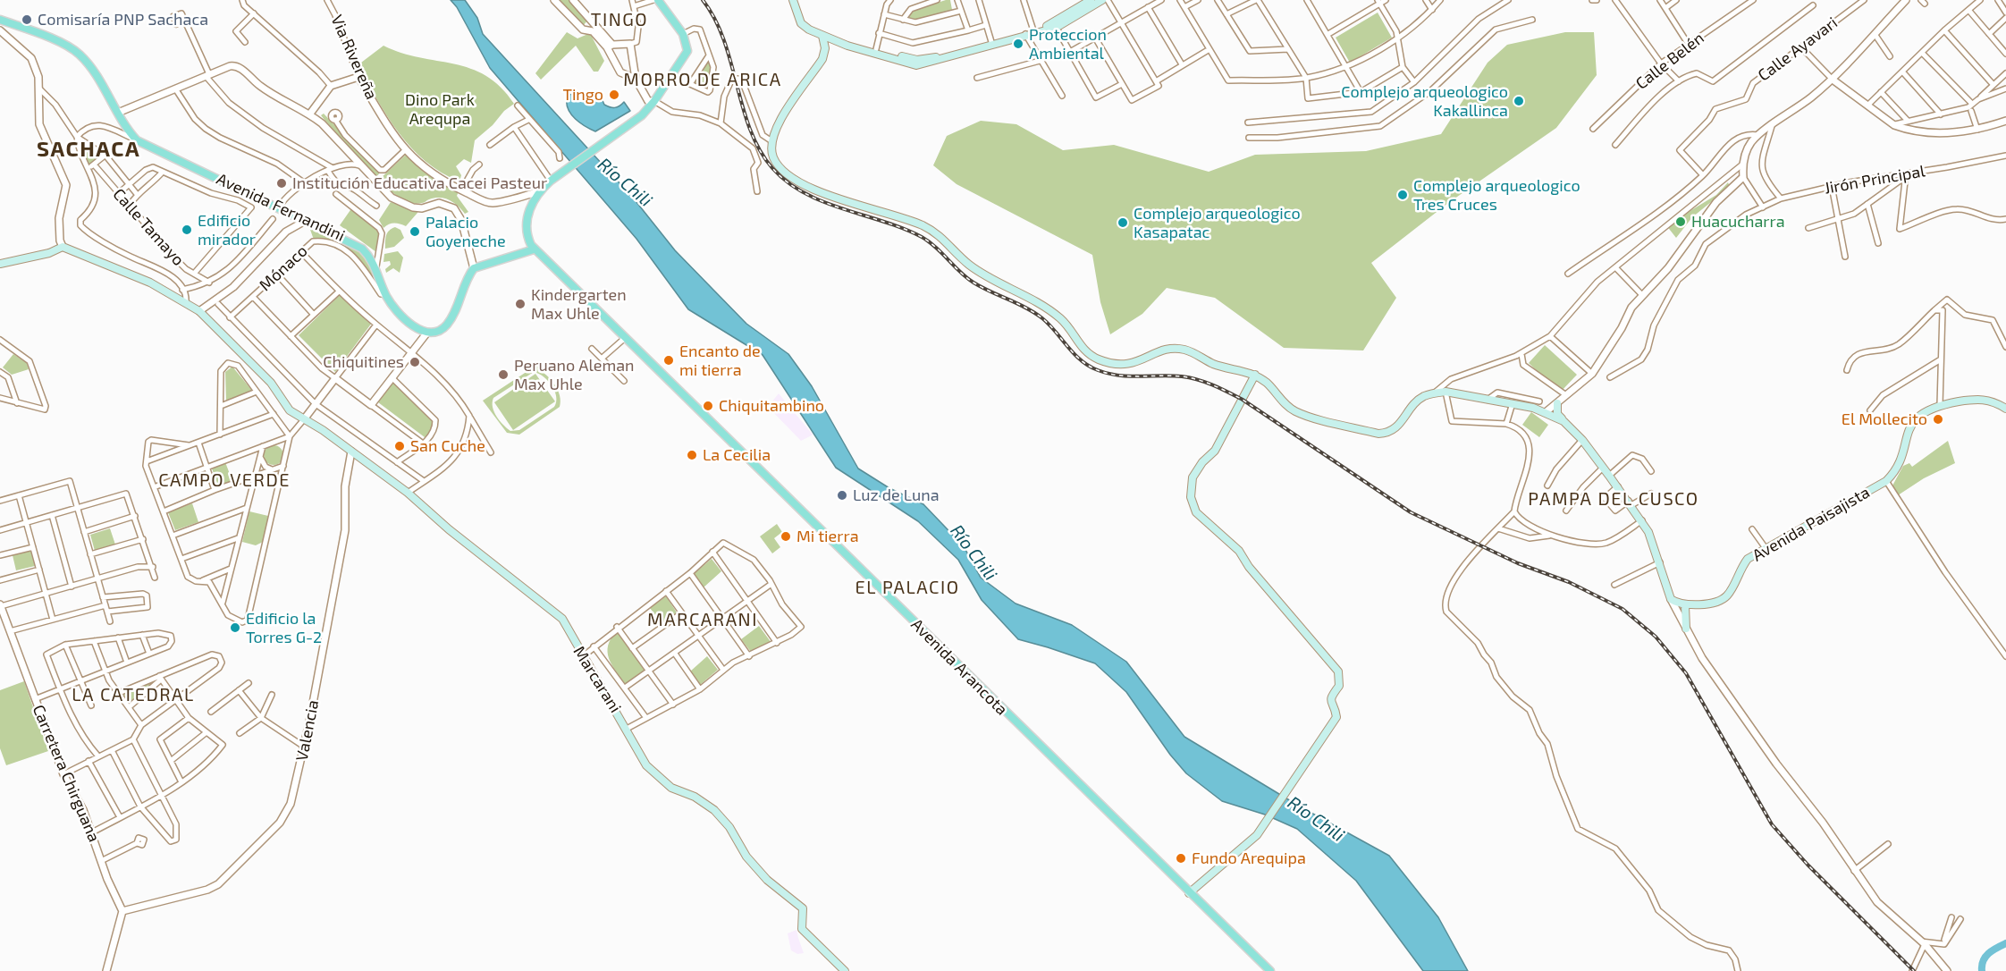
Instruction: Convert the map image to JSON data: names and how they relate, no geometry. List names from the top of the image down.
{
  "streets": {
    "main road": [
      "Avenida Fernandini",
      "Avenida Paisajista",
      "Avenida Arancota",
      "Marcarani"
    ],
    "street": [
      "Calle Ayavari",
      "Via Rivereña",
      "Calle Belén",
      "Jirón Principal",
      "Calle Tamayo",
      "Mónaco",
      "Valencia",
      "Carretera Chirguana"
    ]
  },
  "crossings": [
    ["Avenida Fernandini", "Mónaco"],
    ["Marcarani", "Valencia"],
    ["Valencia", "Carretera Chirguana"]
  ],
  "districts": [
    "TINGO",
    "MORRO DE ARICA",
    "SACHACA",
    "CAMPO VERDE",
    "PAMPA DEL CUSCO",
    "EL PALACIO",
    "MARCARANI",
    "LA CATEDRAL"
  ],
  "water": ["Río Chili"],
  "parks": ["Dino Park Arequpa"],
  "places": [
    "Comisaría PNP Sachaca",
    "Proteccion Ambiental",
    "Tingo",
    "Complejo arqueologico Kakallinca",
    "Institución Educativa Cacei Pasteur",
    "Complejo arqueologico Tres Cruces",
    "Huacucharra",
    "Complejo arqueologico Kasapatac",
    "Edificio mirador",
    "Palacio Goyeneche",
    "Kindergarten Max Uhle",
    "Encanto de mi tierra",
    "Chiquitines",
    "Peruano Aleman Max Uhle",
    "Chiquitambino",
    "El Mollecito",
    "San Cuche",
    "La Cecilia",
    "Luz de Luna",
    "Mi tierra",
    "Edificio la Torres G-2",
    "Fundo Arequipa"
  ]
}
